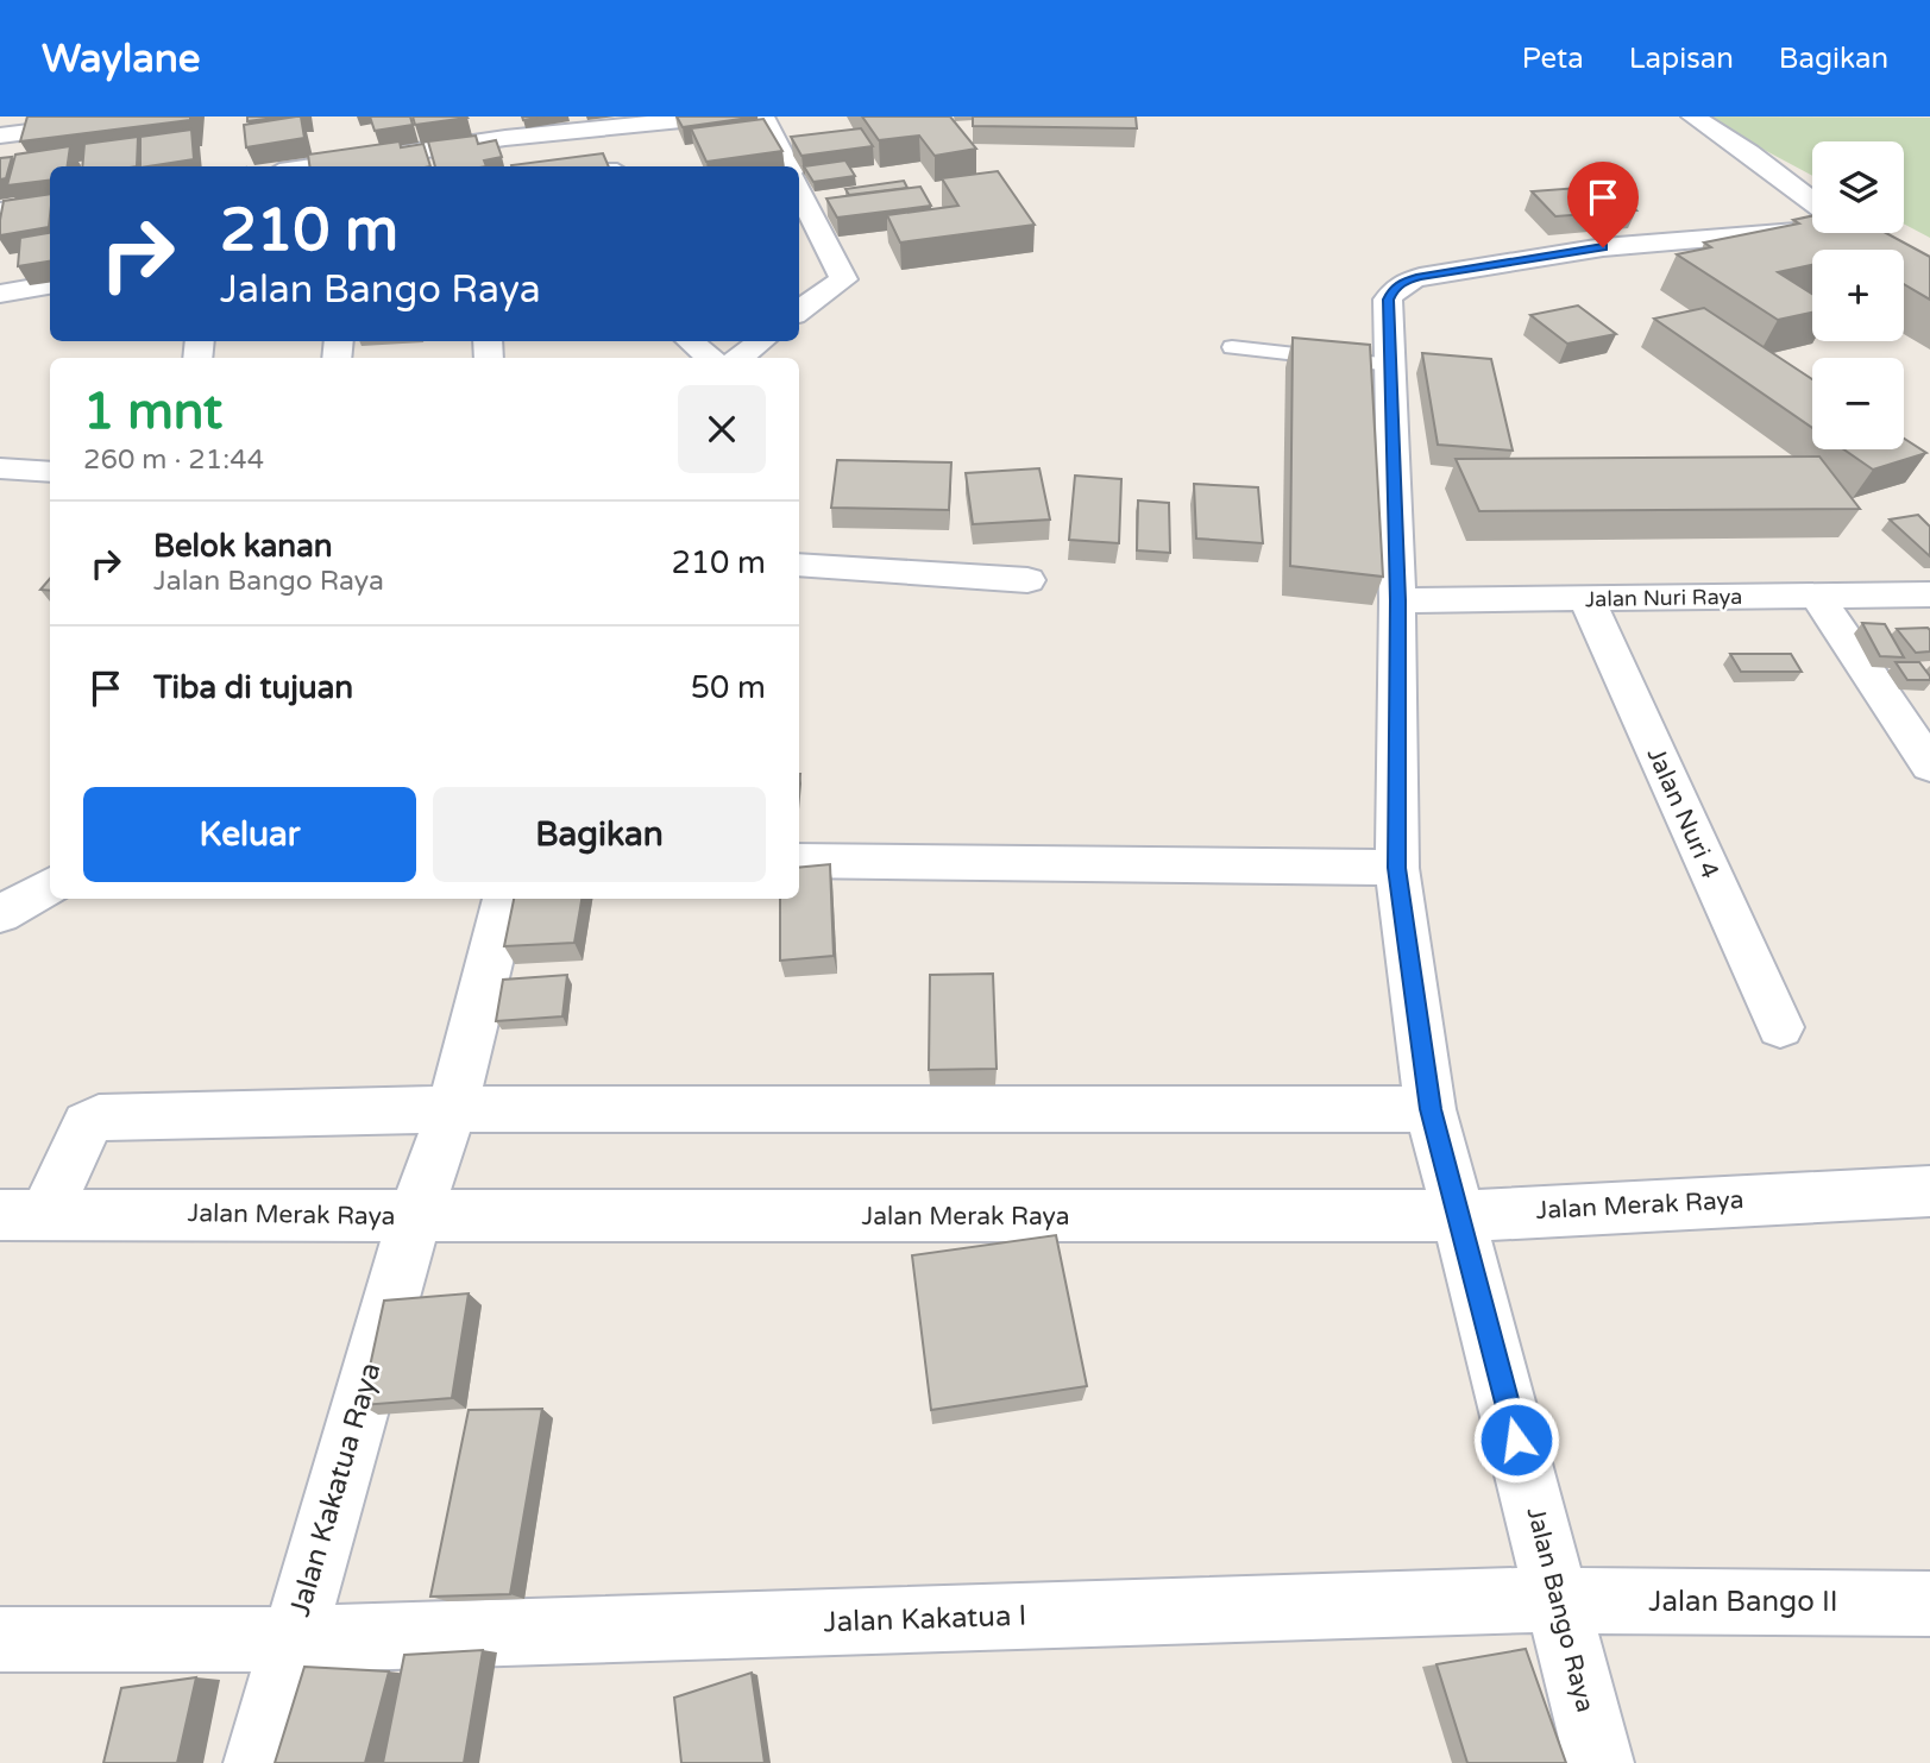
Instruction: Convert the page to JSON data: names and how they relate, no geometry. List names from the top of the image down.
{
  "streets": {
    "street": [
      "Jalan Nuri Raya",
      "Jalan Nuri 4",
      "Jalan Merak Raya",
      "Jalan Kakatua Raya",
      "Jalan Bango II",
      "Jalan Bango Raya",
      "Jalan Kakatua I"
    ]
  },
  "crossings": [
    ["Jalan Nuri Raya", "Jalan Nuri 4"],
    ["Jalan Nuri Raya", "Jalan Bango Raya"],
    ["Jalan Merak Raya", "Jalan Kakatua Raya"],
    ["Jalan Merak Raya", "Jalan Bango Raya"],
    ["Jalan Kakatua Raya", "Jalan Kakatua I"],
    ["Jalan Bango II", "Jalan Bango Raya"],
    ["Jalan Bango II", "Jalan Kakatua I"],
    ["Jalan Bango Raya", "Jalan Kakatua I"]
  ],
  "page": {
    "header": "Waylane",
    "nav": ["Peta", "Lapisan", "Bagikan"],
    "map_buttons": ["+", "−"],
    "turn": ["210 m", "Jalan Bango Raya"],
    "heading": ["1 mnt", "260 m · 21:44"],
    "list": [
      {
        "name": "Belok kanan",
        "note": "Jalan Bango Raya",
        "value": "210 m"
      },
      {
        "name": "Tiba di tujuan",
        "value": "50 m"
      }
    ],
    "buttons": ["Keluar", "Bagikan"]
  }
}
